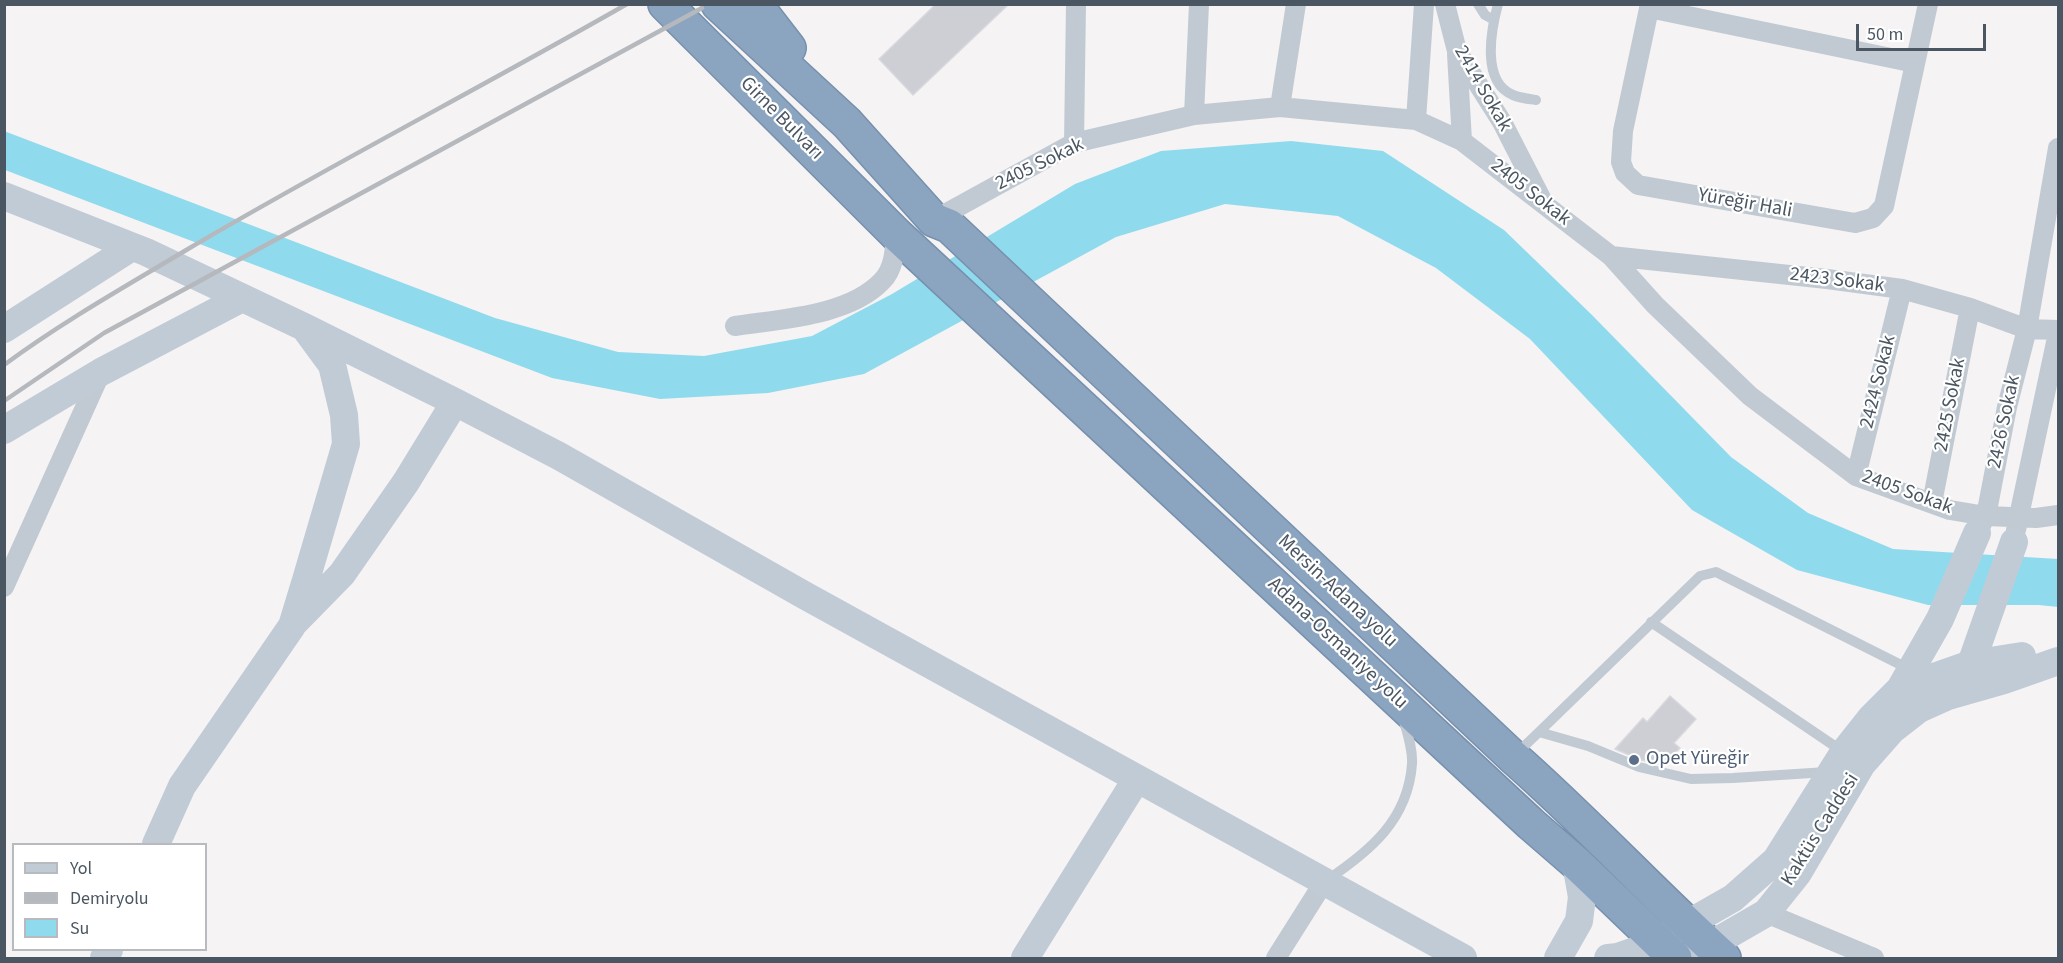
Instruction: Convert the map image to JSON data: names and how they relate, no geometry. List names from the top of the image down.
{
  "streets": {
    "highway": ["Girne Bulvarı", "Mersin-Adana yolu", "Adana-Osmaniye yolu"],
    "main road": ["Kaktüs Caddesi"],
    "street": [
      "2414 Sokak",
      "2405 Sokak",
      "Yüreğir Hali",
      "2423 Sokak",
      "2424 Sokak",
      "2425 Sokak",
      "2426 Sokak"
    ]
  },
  "crossings": [
    ["2414 Sokak", "2405 Sokak"],
    ["Girne Bulvarı", "2405 Sokak"],
    ["Girne Bulvarı", "Mersin-Adana yolu"],
    ["Girne Bulvarı", "Adana-Osmaniye yolu"],
    ["2405 Sokak", "2423 Sokak"],
    ["2405 Sokak", "2424 Sokak"],
    ["2405 Sokak", "2425 Sokak"],
    ["2405 Sokak", "2426 Sokak"],
    ["2405 Sokak", "Mersin-Adana yolu"],
    ["2423 Sokak", "2424 Sokak"],
    ["2423 Sokak", "2425 Sokak"],
    ["2423 Sokak", "2426 Sokak"],
    ["Mersin-Adana yolu", "Kaktüs Caddesi"]
  ],
  "places": ["Opet Yüreğir"],
  "legend": ["Yol", "Demiryolu", "Su"],
  "scale_bar": "50 m"
}
